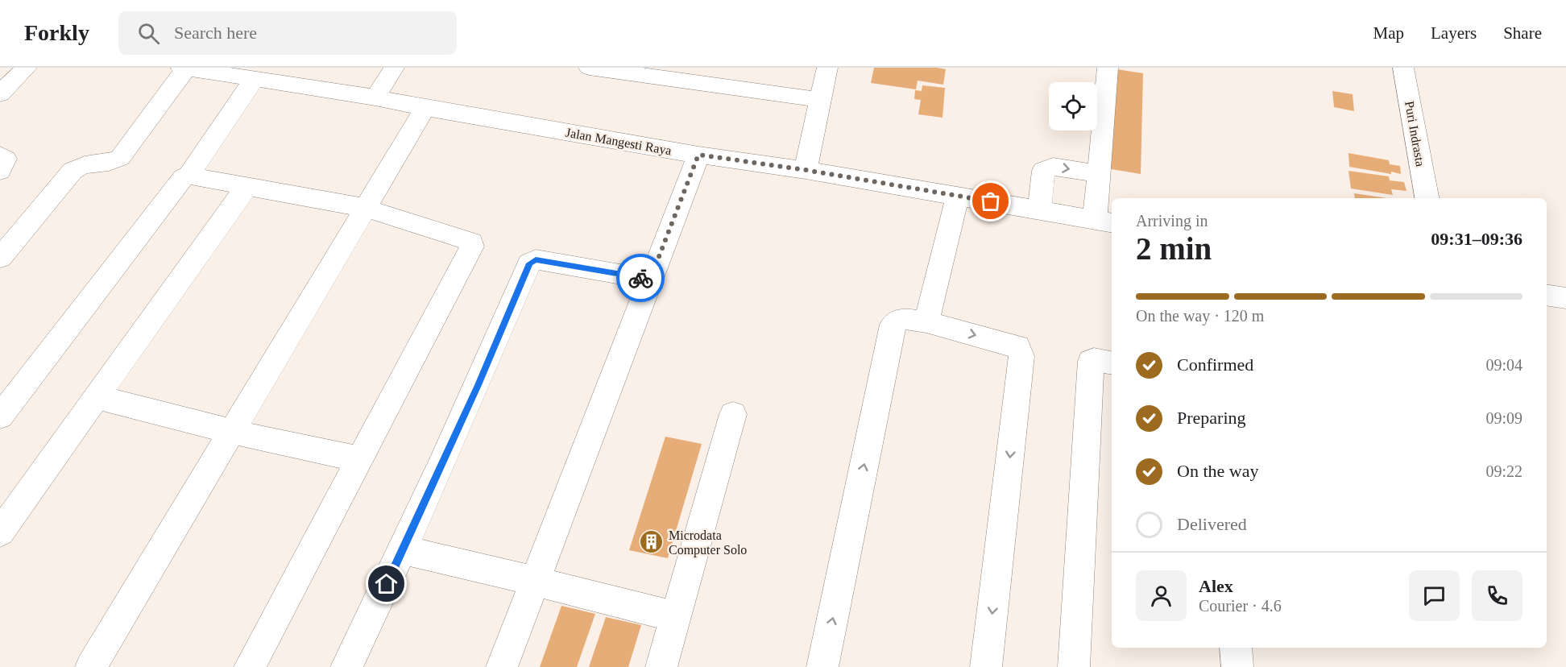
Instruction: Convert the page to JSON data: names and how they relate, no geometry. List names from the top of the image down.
{
  "streets": {
    "street": ["Puri Indrasta", "Jalan Mangesti Raya"]
  },
  "places": {
    "building": ["Microdata Computer Solo"]
  },
  "page": {
    "header": "Forkly",
    "search": "Search here",
    "nav": ["Map", "Layers", "Share"],
    "heading": ["2 min", "Arriving in", "09:31–09:36"],
    "panel": ["Alex", "Courier · 4.6"],
    "bar": "On the way · 120 m",
    "list": [
      ["Confirmed", "09:04"],
      ["Preparing", "09:09"],
      ["On the way", "09:22"],
      "Delivered"
    ]
  }
}
